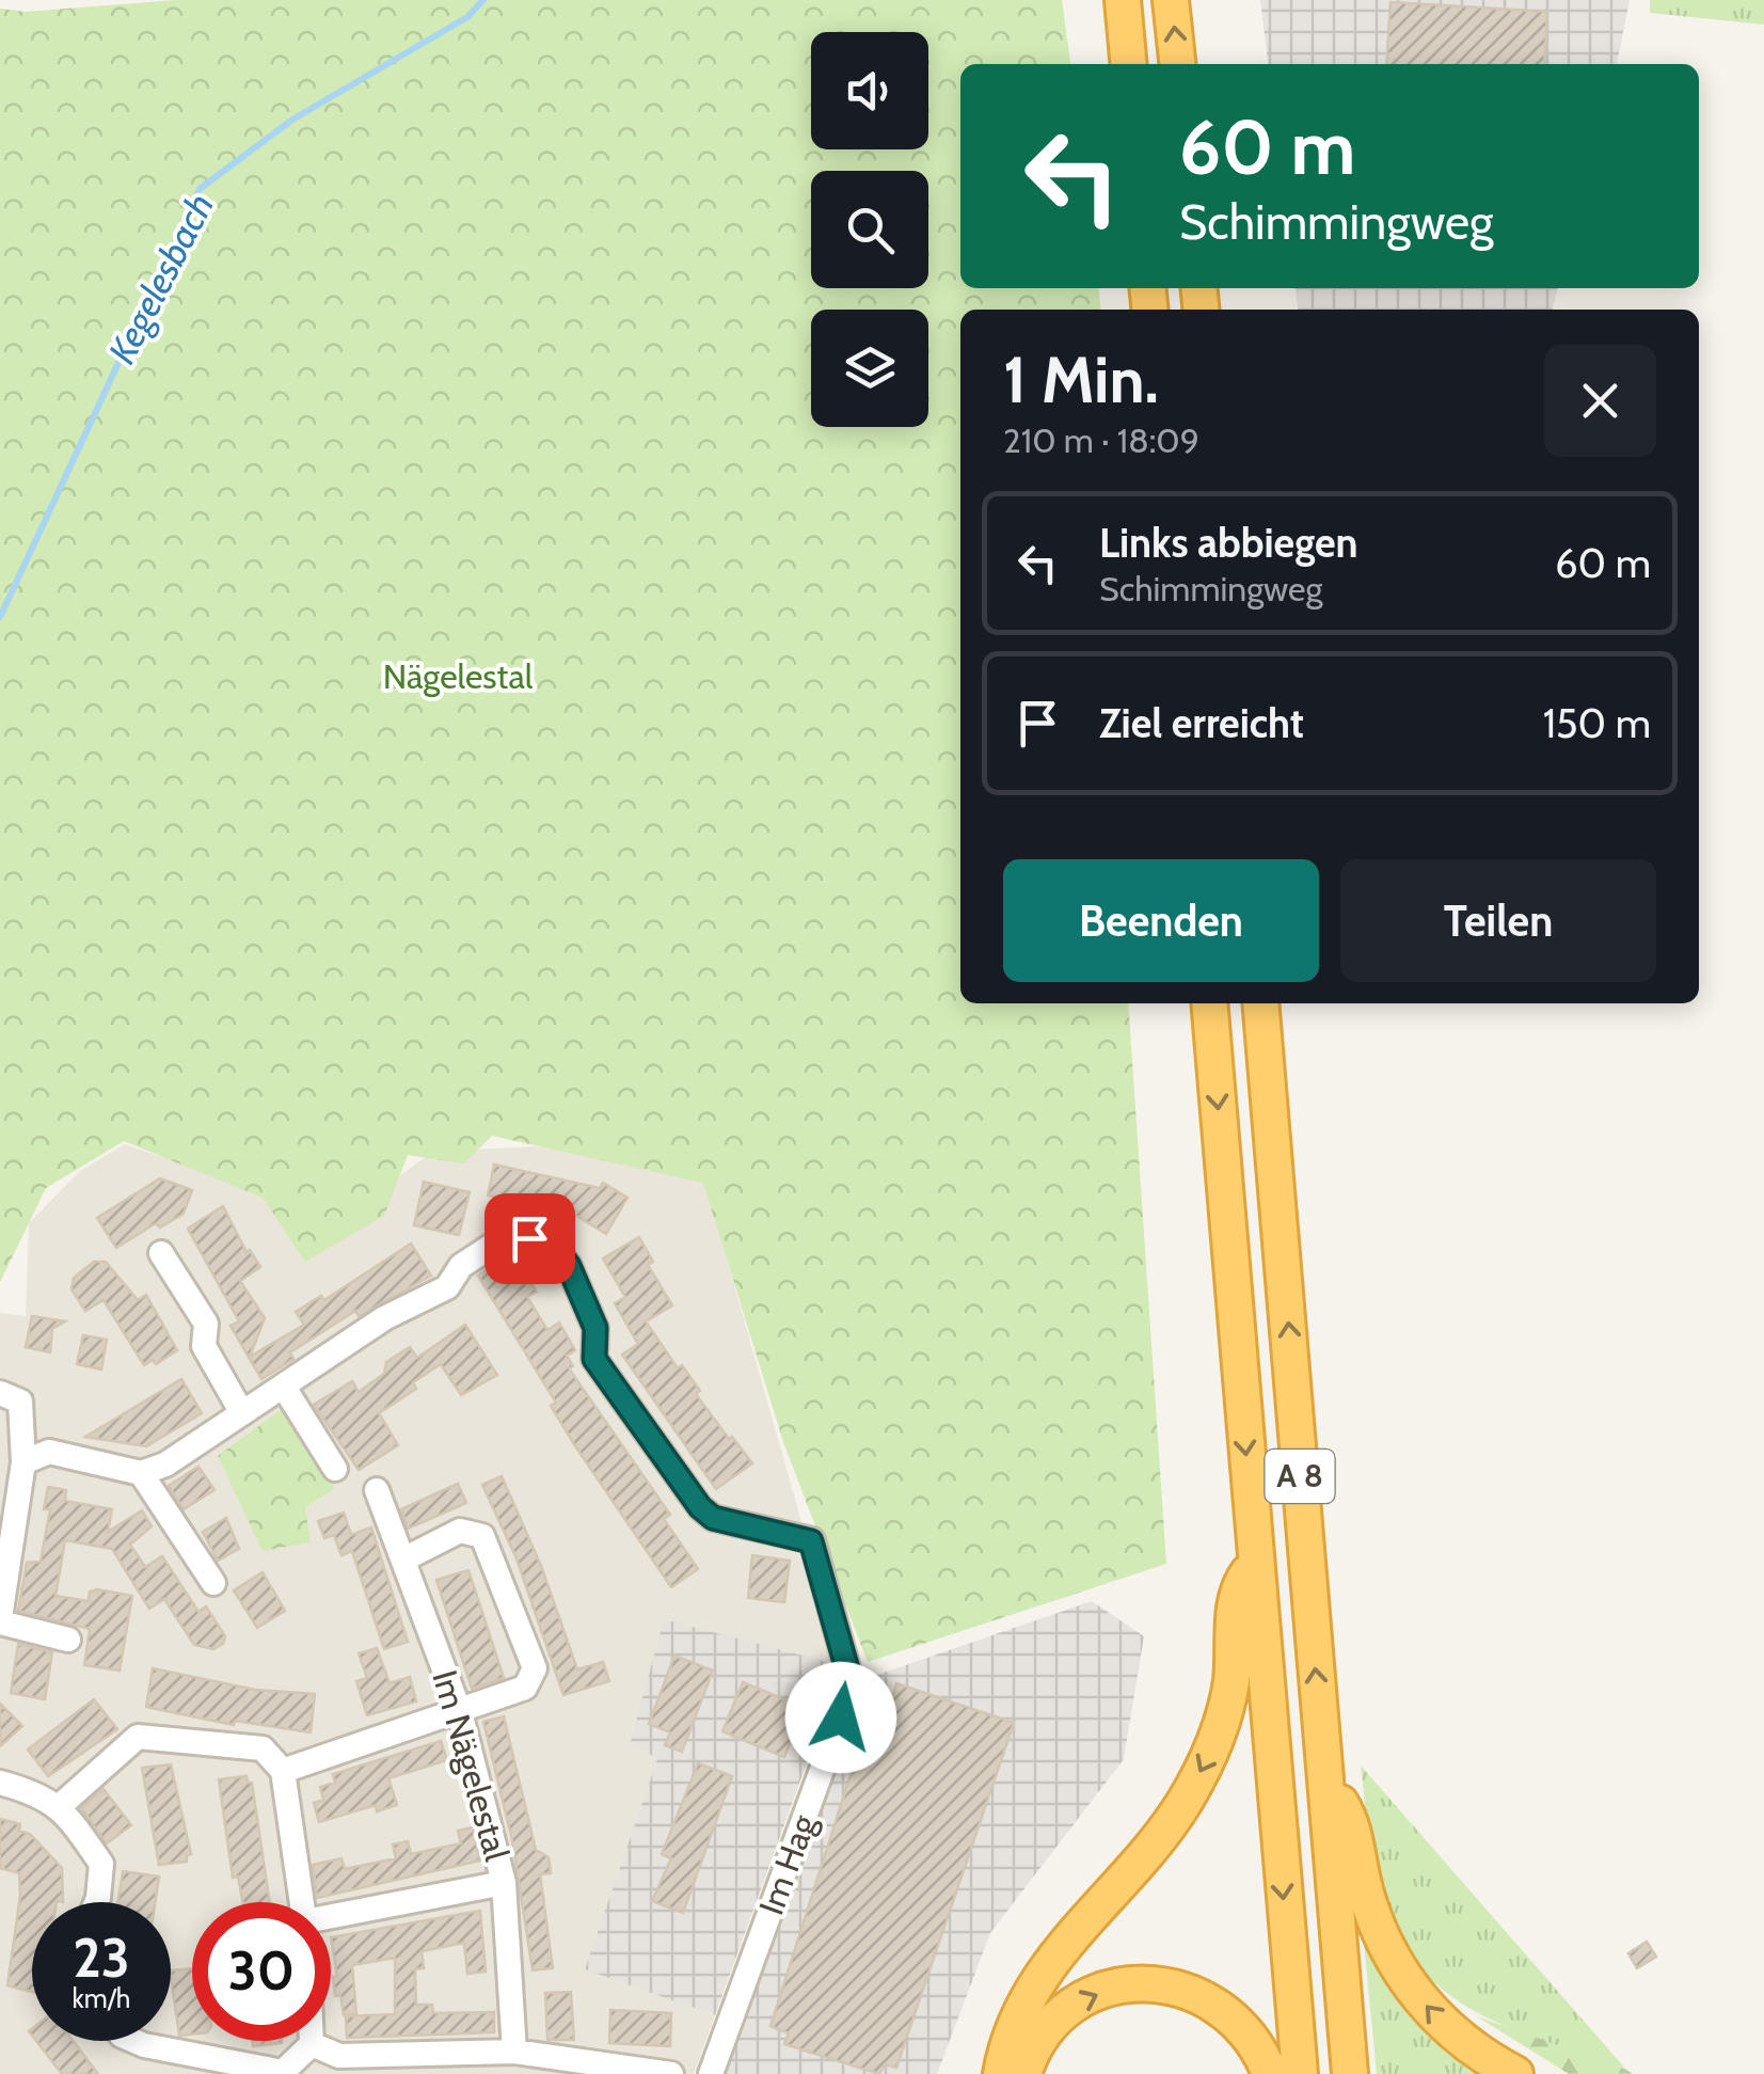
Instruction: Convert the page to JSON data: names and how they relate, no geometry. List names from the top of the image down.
{
  "streets": {
    "highway": ["A 8"],
    "street": ["Im Nägelestal", "Im Hag"]
  },
  "water": ["Kegelesbach"],
  "parks": ["Nägelestal"],
  "page": {
    "turn": ["60 m", "Schimmingweg"],
    "heading": ["1 Min.", "210 m · 18:09"],
    "list": [
      {
        "name": "Links abbiegen",
        "note": "Schimmingweg",
        "value": "60 m"
      },
      {
        "name": "Ziel erreicht",
        "value": "150 m"
      }
    ],
    "buttons": ["Beenden", "Teilen"],
    "speed": "23 km/h",
    "limit": "30"
  }
}
